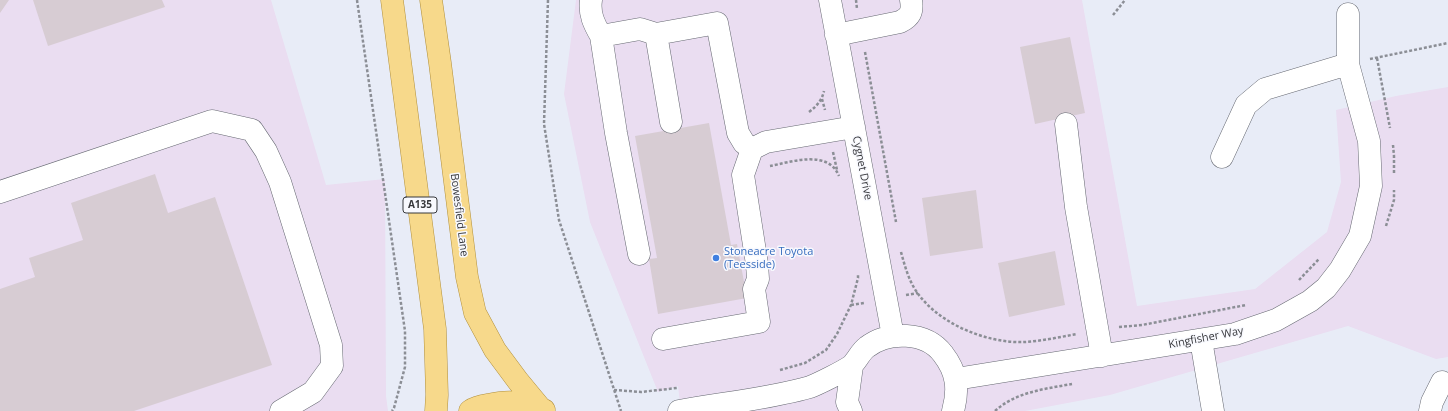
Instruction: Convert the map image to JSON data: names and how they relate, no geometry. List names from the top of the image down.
{
  "streets": {
    "main road": ["A135", "Bowesfield Lane"],
    "street": ["Cygnet Drive", "Kingfisher Way"]
  },
  "places": ["Stoneacre Toyota (Teesside)"]
}
